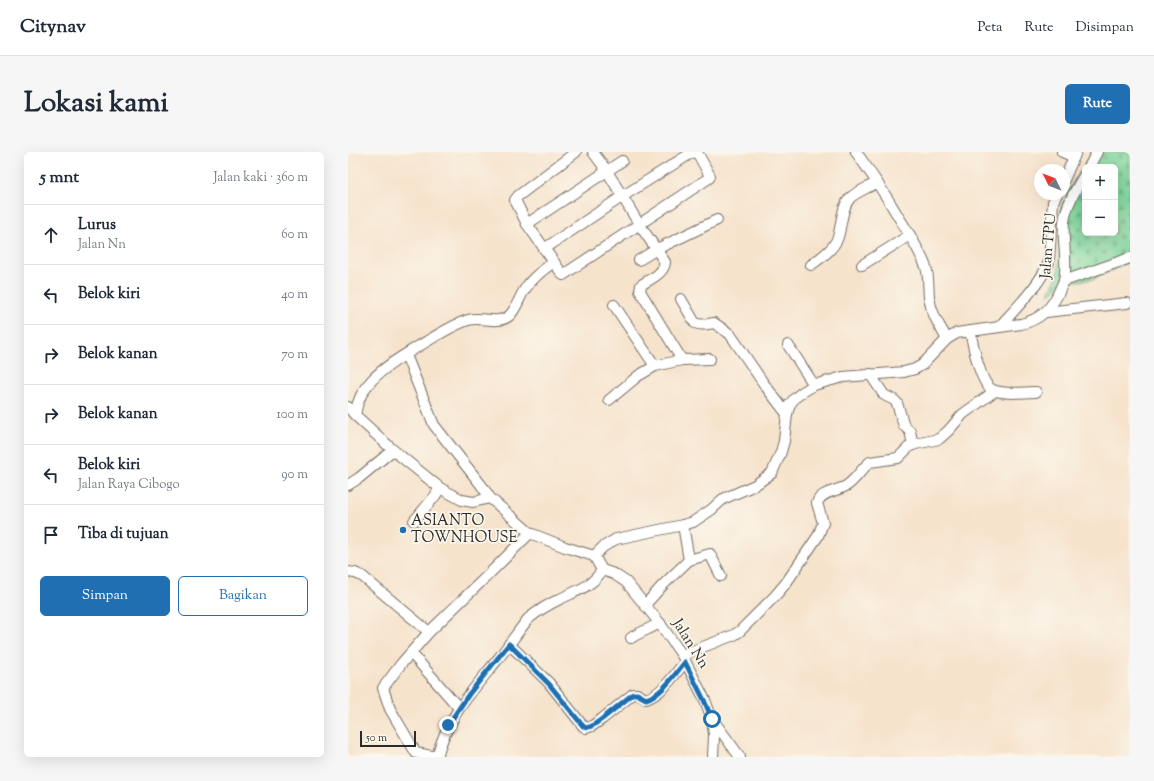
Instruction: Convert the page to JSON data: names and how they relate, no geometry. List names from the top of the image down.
{
  "streets": {
    "street": ["Jalan TPU", "Jalan Nn"]
  },
  "places": ["ASIANTO TOWNHOUSE"],
  "scale_bar": "50 m",
  "north": "top left",
  "page": {
    "header": "Citynav",
    "nav": ["Peta", "Rute", "Disimpan"],
    "title": "Lokasi kami",
    "buttons": [
      "Rute",
      ["Simpan", "Bagikan"]
    ],
    "heading": ["5 mnt", "Jalan kaki · 360 m"],
    "map_buttons": ["+", "−"],
    "list": [
      ["Lurus", "Jalan Nn", "60 m"],
      ["Belok kiri", "40 m"],
      ["Belok kanan", "70 m"],
      ["Belok kanan", "100 m"],
      ["Belok kiri", "Jalan Raya Cibogo", "90 m"],
      "Tiba di tujuan"
    ],
    "scale": "50 m"
  }
}
